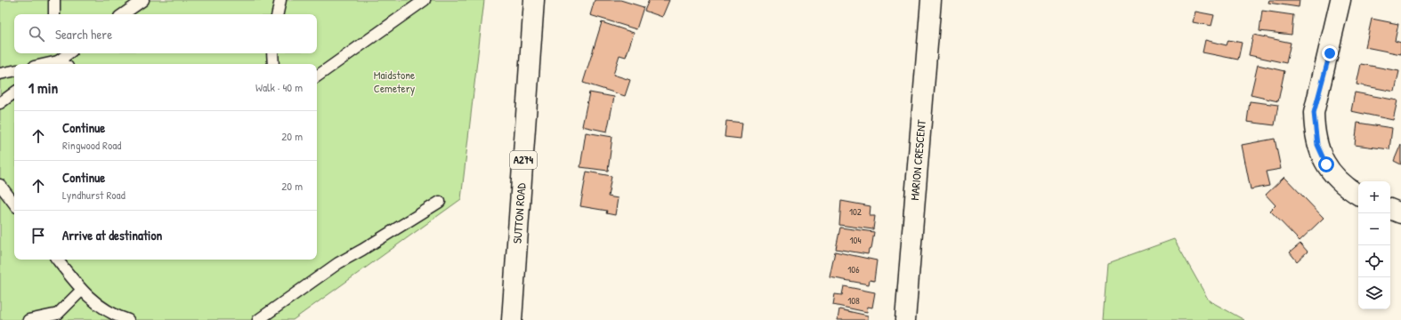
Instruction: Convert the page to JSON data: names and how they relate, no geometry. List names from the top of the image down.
{
  "streets": {
    "street": ["A274", "MARION CRESCENT", "SUTTON ROAD"]
  },
  "parks": ["Maidstone Cemetery"],
  "house_numbers": [
    "102",
    "104",
    "106",
    "108"
  ],
  "page": {
    "search": "Search here",
    "heading": ["1 min", "Walk · 40 m"],
    "list": [
      ["Continue", "Ringwood Road", "20 m"],
      ["Continue", "Lyndhurst Road", "20 m"],
      "Arrive at destination"
    ],
    "map_buttons": ["+", "−"]
  }
}
